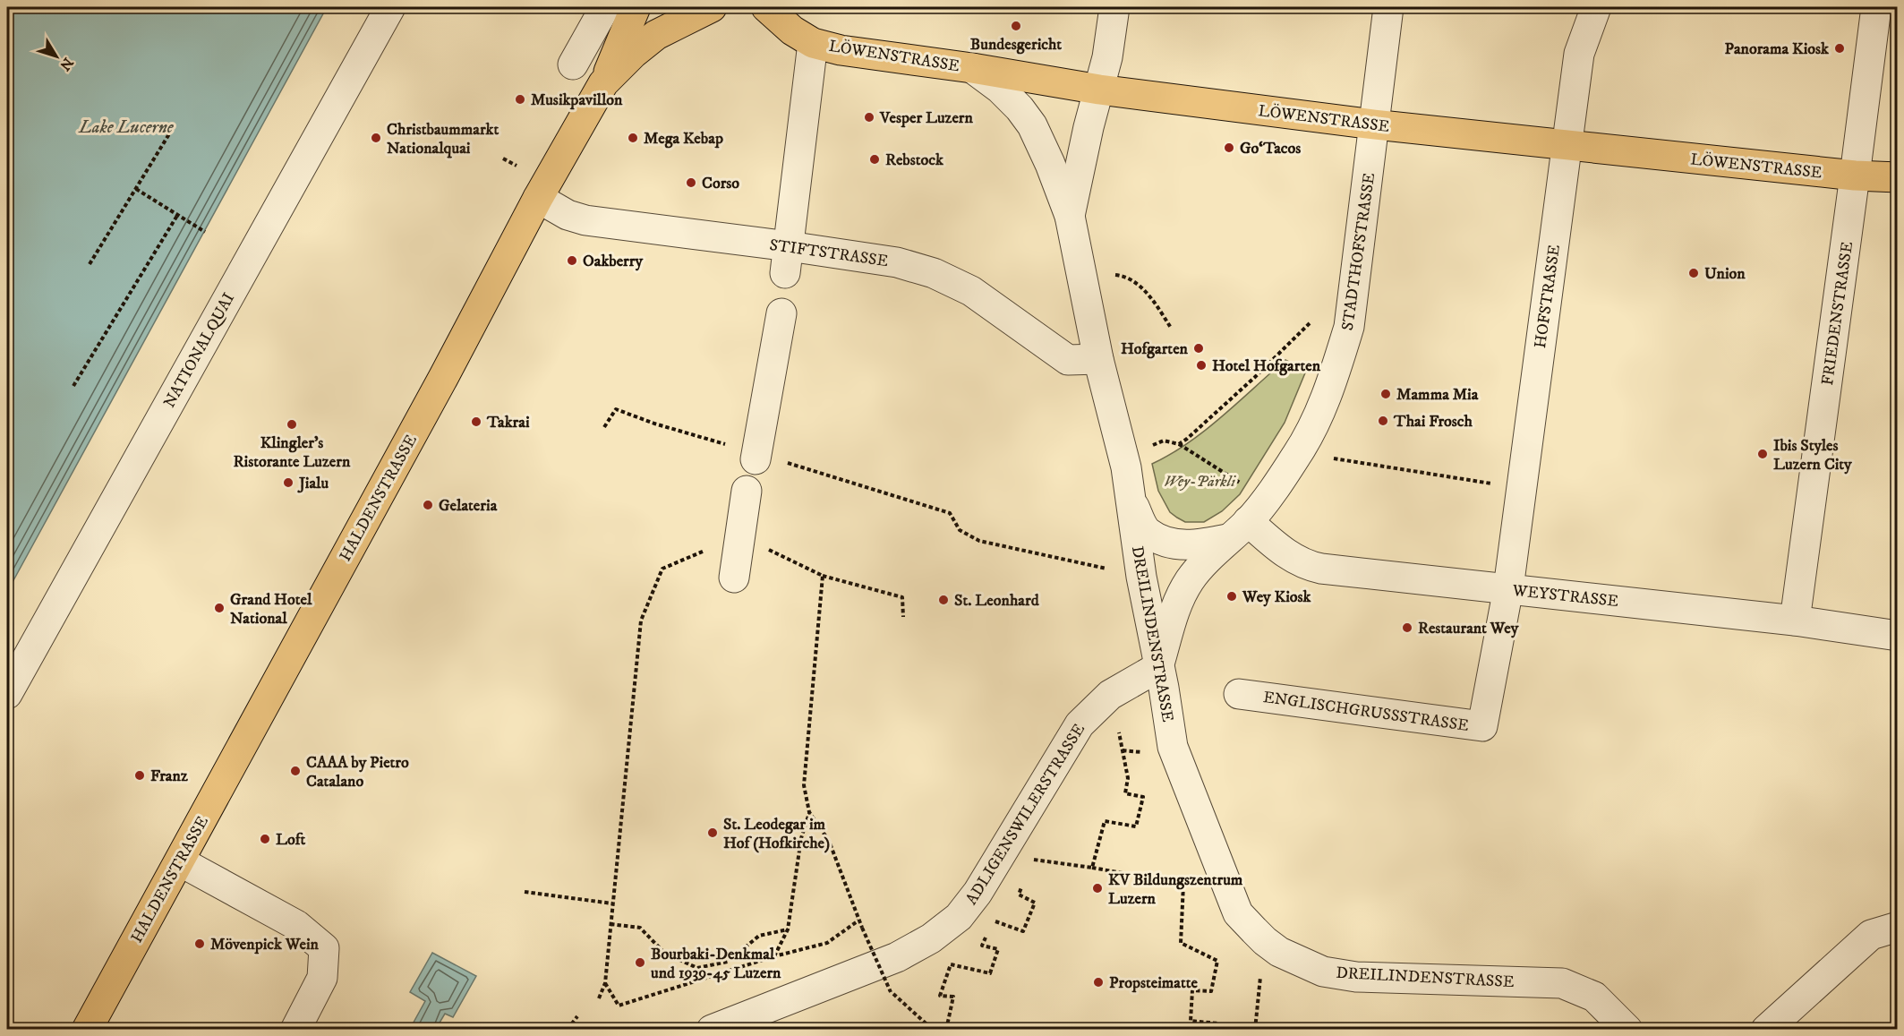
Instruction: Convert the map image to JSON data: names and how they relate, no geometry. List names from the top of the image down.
{
  "streets": {
    "main road": ["LÖWENSTRASSE", "HALDENSTRASSE"],
    "street": [
      "STADTHOFSTRASSE",
      "STIFTSTRASSE",
      "HOFSTRASSE",
      "FRIEDENSTRASSE",
      "NATIONALQUAI",
      "WEYSTRASSE",
      "DREILINDENSTRASSE",
      "ENGLISCHGRUSSSTRASSE",
      "ADLIGENSWILERSTRASSE"
    ]
  },
  "crossings": [
    ["LÖWENSTRASSE", "STADTHOFSTRASSE"],
    ["LÖWENSTRASSE", "HOFSTRASSE"],
    ["LÖWENSTRASSE", "FRIEDENSTRASSE"],
    ["LÖWENSTRASSE", "DREILINDENSTRASSE"],
    ["STADTHOFSTRASSE", "WEYSTRASSE"],
    ["STADTHOFSTRASSE", "DREILINDENSTRASSE"],
    ["STADTHOFSTRASSE", "ADLIGENSWILERSTRASSE"],
    ["STIFTSTRASSE", "HALDENSTRASSE"],
    ["STIFTSTRASSE", "DREILINDENSTRASSE"],
    ["HOFSTRASSE", "WEYSTRASSE"],
    ["HOFSTRASSE", "ENGLISCHGRUSSSTRASSE"],
    ["FRIEDENSTRASSE", "WEYSTRASSE"],
    ["WEYSTRASSE", "DREILINDENSTRASSE"],
    ["WEYSTRASSE", "ENGLISCHGRUSSSTRASSE"],
    ["DREILINDENSTRASSE", "ADLIGENSWILERSTRASSE"]
  ],
  "water": ["Lake Lucerne"],
  "parks": ["Wey-Pärkli"],
  "places": [
    "Bundesgericht",
    "Panorama Kiosk",
    "Musikpavillon",
    "Vesper Luzern",
    "Christbaummarkt Nationalquai",
    "Mega Kebap",
    "Go‘Tacos",
    "Rebstock",
    "Corso",
    "Oakberry",
    "Union",
    "Hofgarten",
    "Hotel Hofgarten",
    "Mamma Mia",
    "Thai Frosch",
    "Takrai",
    "Klingler's Ristorante Luzern",
    "Ibis Styles Luzern City",
    "Jialu",
    "Gelateria",
    "Wey Kiosk",
    "St. Leonhard",
    "Grand Hotel National",
    "Restaurant Wey",
    "CAAA by Pietro Catalano",
    "Franz",
    "St. Leodegar im Hof (Hofkirche)",
    "Loft",
    "KV Bildungszentrum Luzern",
    "Mövenpick Wein",
    "Bourbaki-Denkmal und 1939-45 Luzern",
    "Propsteimatte"
  ],
  "north": "bottom right"
}
